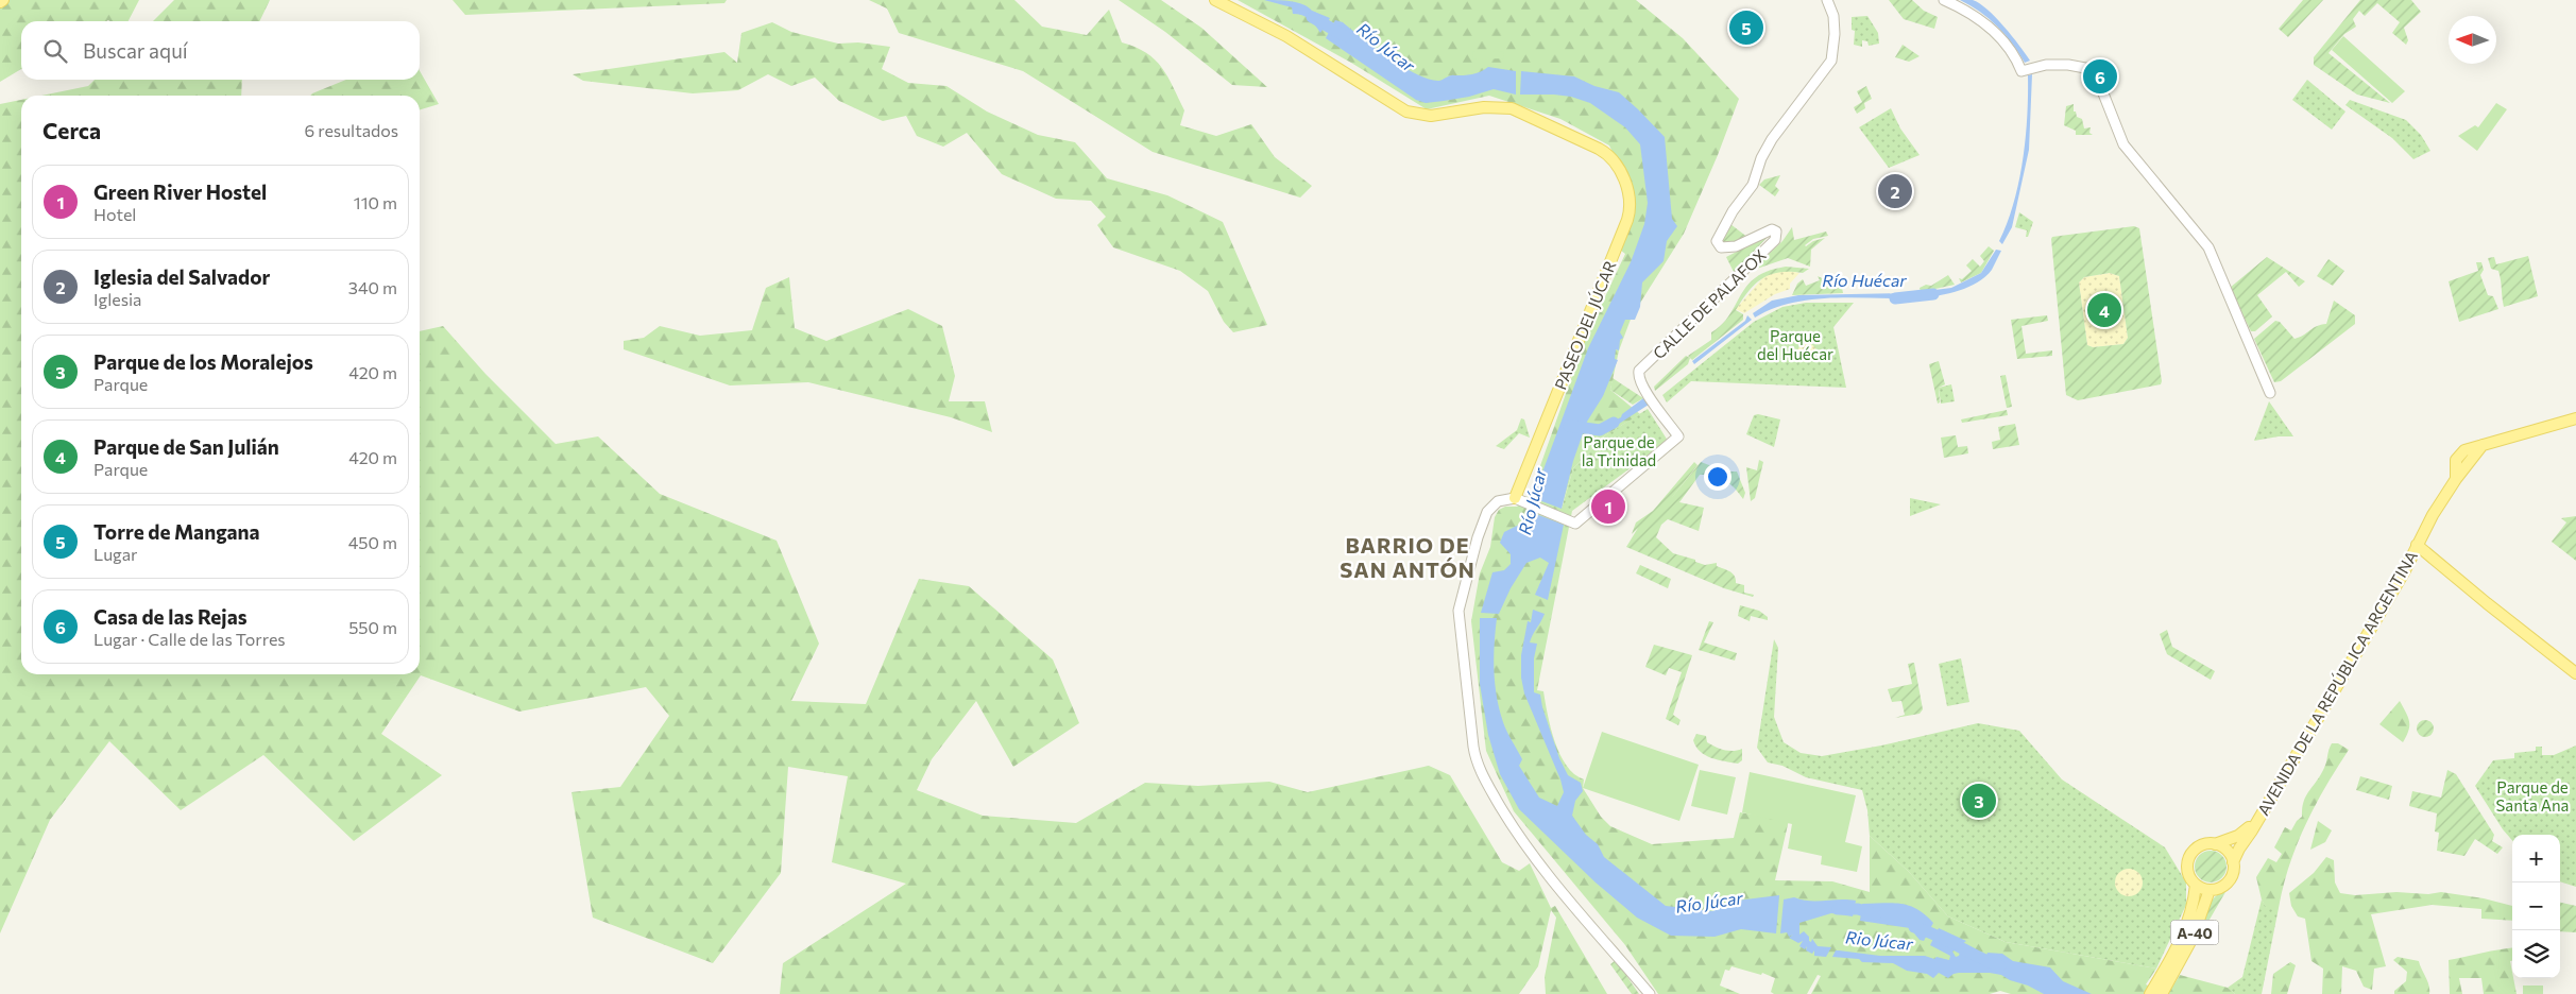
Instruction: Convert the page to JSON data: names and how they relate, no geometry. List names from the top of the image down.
{
  "streets": {
    "main road": ["PASEO DEL JÚCAR", "AVENIDA DE LA REPÚBLICA ARGENTINA", "A-40"],
    "street": ["CALLE DE PALAFOX"]
  },
  "crossings": [
    ["CALLE DE PALAFOX", "PASEO DEL JÚCAR"],
    ["AVENIDA DE LA REPÚBLICA ARGENTINA", "A-40"]
  ],
  "districts": ["BARRIO DE SAN ANTÓN"],
  "water": ["Río Júcar", "Río Huécar", "Rio Júcar"],
  "parks": ["Parque del Huécar", "Parque de la Trinidad", "Parque de Santa Ana"],
  "north": "left",
  "page": {
    "pins": [
      "5",
      "6",
      "2",
      "4",
      "1",
      "3"
    ],
    "search": "Buscar aquí",
    "heading": ["Cerca", "6 resultados"],
    "list": [
      {
        "mark": "1",
        "name": "Green River Hostel",
        "note": "Hotel",
        "value": "110 m"
      },
      {
        "mark": "2",
        "name": "Iglesia del Salvador",
        "note": "Iglesia",
        "value": "340 m"
      },
      {
        "mark": "3",
        "name": "Parque de los Moralejos",
        "note": "Parque",
        "value": "420 m"
      },
      {
        "mark": "4",
        "name": "Parque de San Julián",
        "note": "Parque",
        "value": "420 m"
      },
      {
        "mark": "5",
        "name": "Torre de Mangana",
        "note": "Lugar",
        "value": "450 m"
      },
      {
        "mark": "6",
        "name": "Casa de las Rejas",
        "note": "Lugar · Calle de las Torres",
        "value": "550 m"
      }
    ],
    "map_buttons": ["+", "−"]
  }
}
